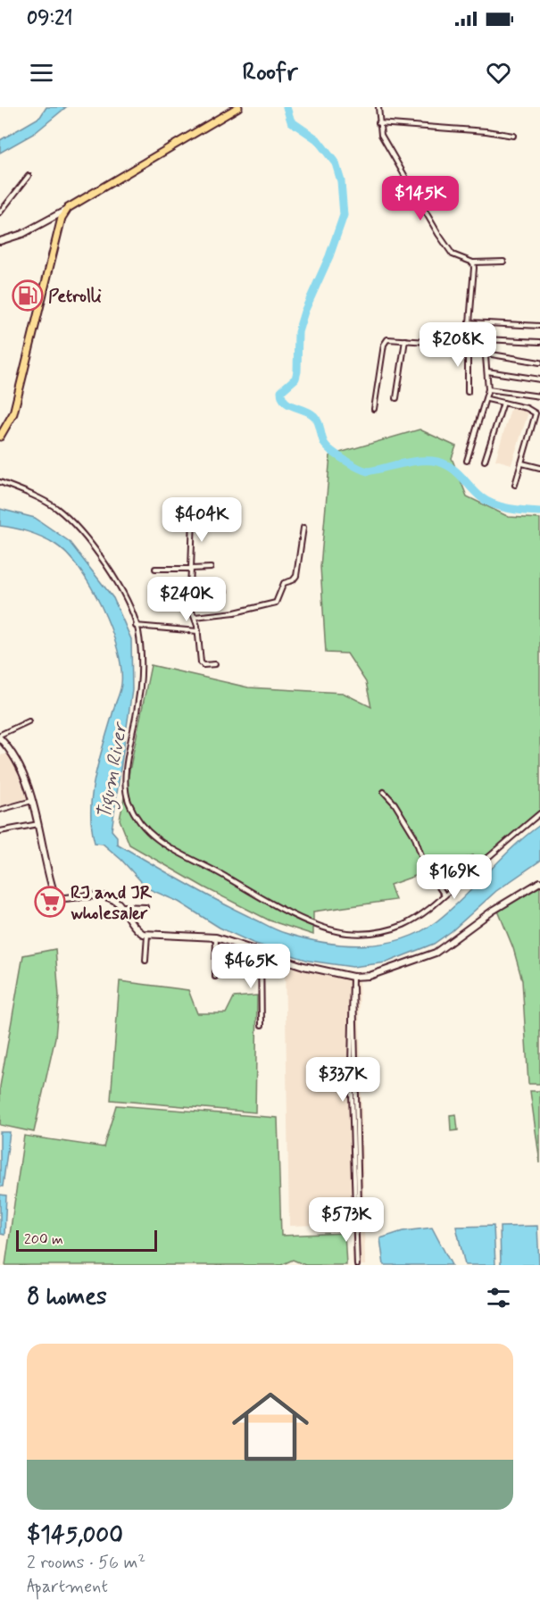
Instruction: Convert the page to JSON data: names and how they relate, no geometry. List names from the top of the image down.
{
  "water": ["Tigum River"],
  "places": {
    "fuel station": ["Petrolli"],
    "supermarket": ["RJ and JR wholesaler"]
  },
  "scale_bar": "200 m",
  "page": {
    "status": "09:21",
    "header": "Roofr",
    "price": [
      "$145K",
      "$208K",
      "$404K",
      "$240K",
      "$169K",
      "$465K",
      "$337K",
      "$573K"
    ],
    "scale": "200 m",
    "heading": "8 homes",
    "list": [
      {
        "name": "$145,000",
        "note": "2 rooms · 56 m² · Apartment"
      }
    ]
  }
}
